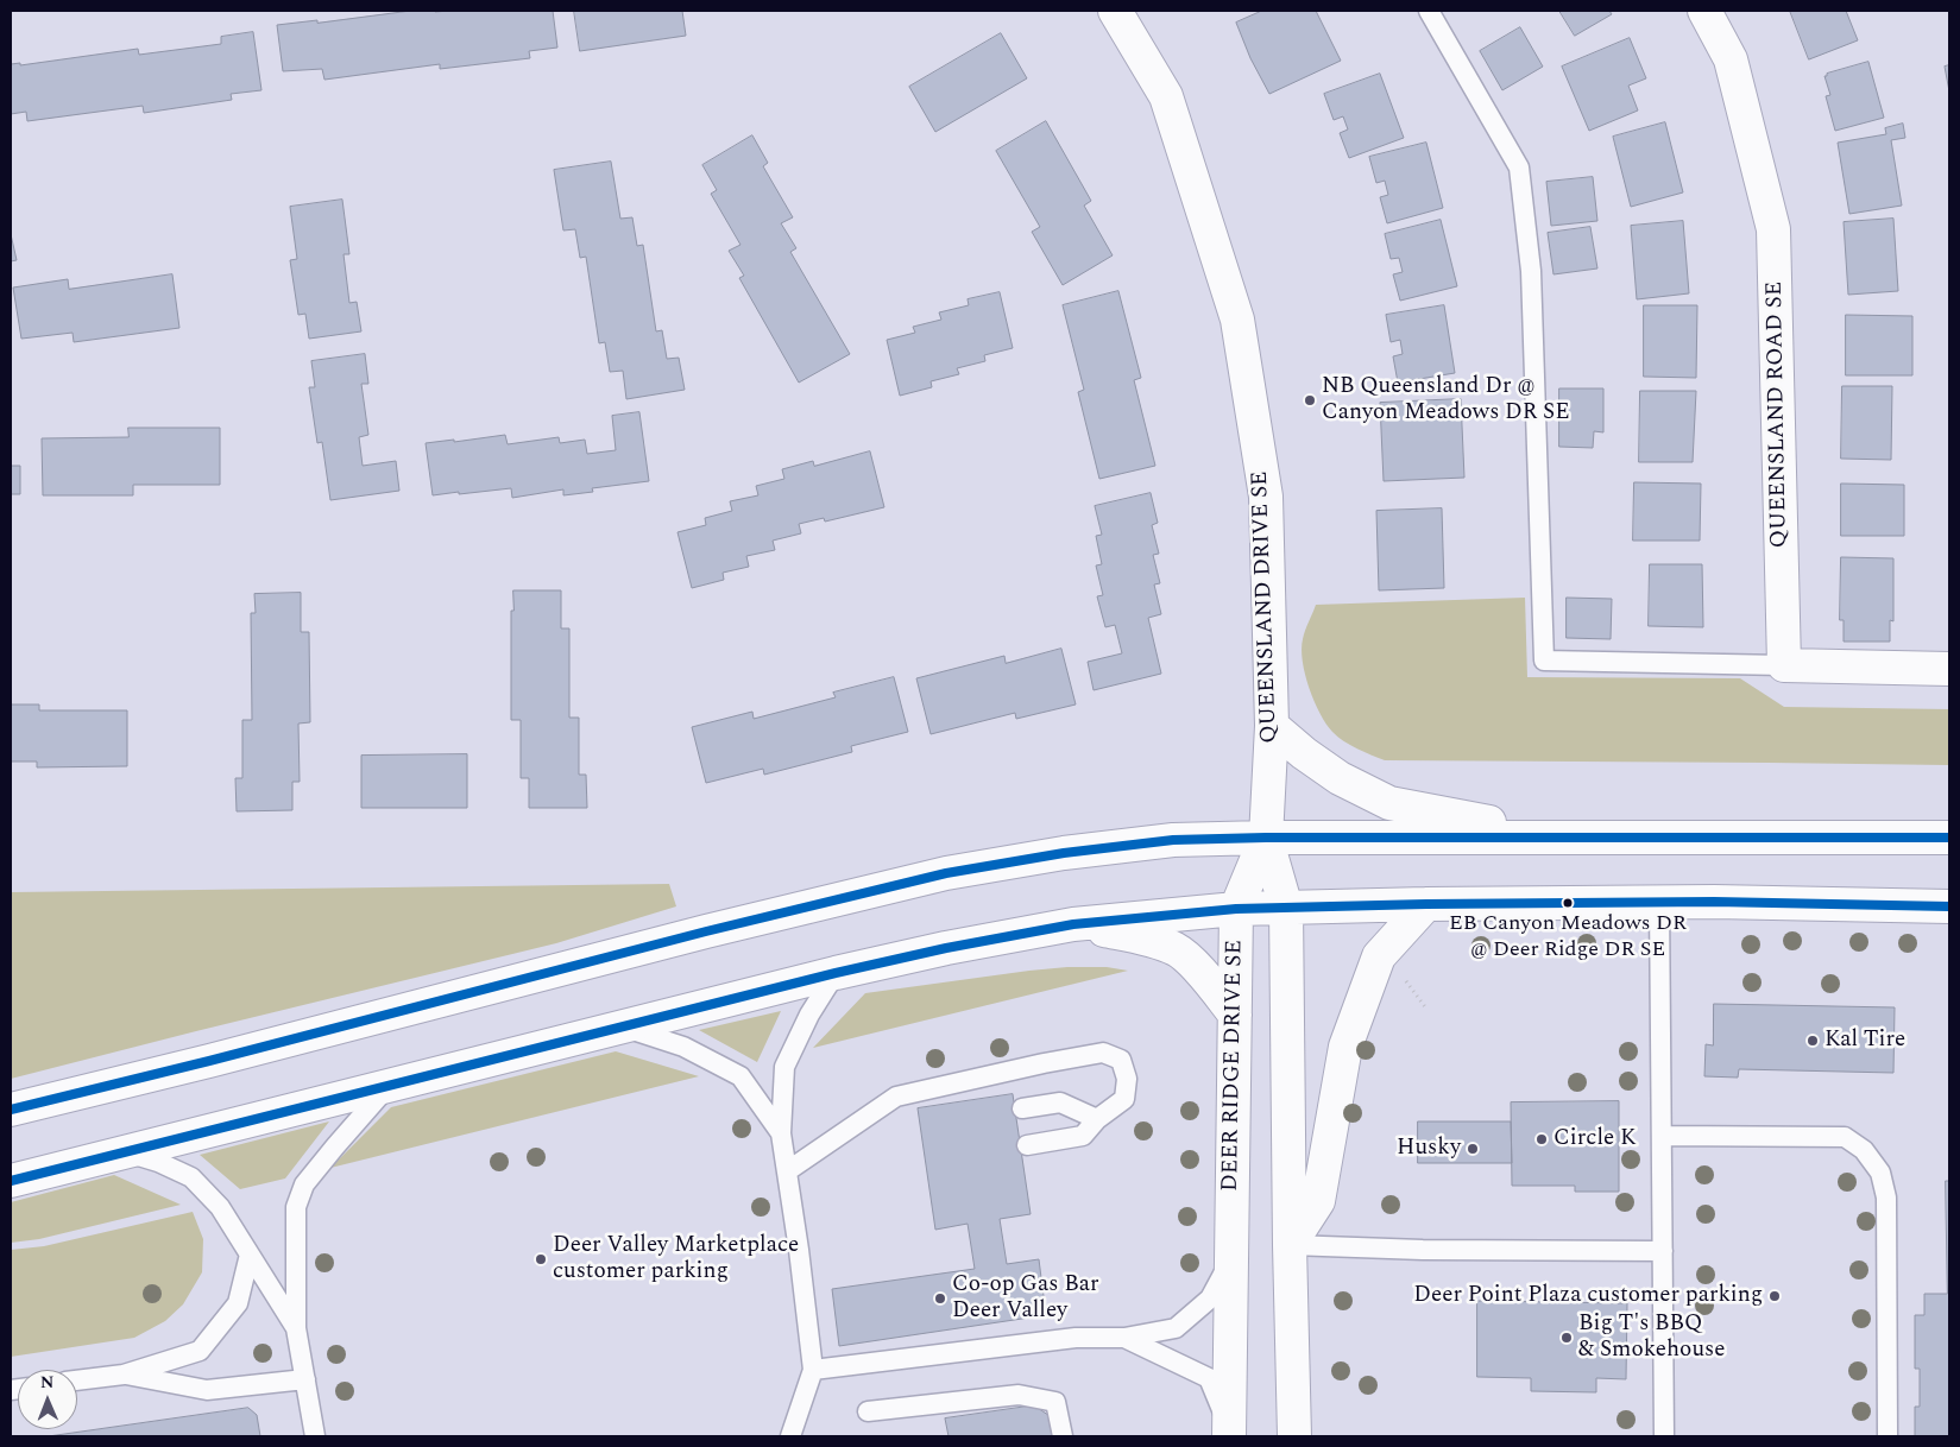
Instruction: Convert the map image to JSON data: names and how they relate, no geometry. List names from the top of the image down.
{
  "streets": {
    "street": ["QUEENSLAND ROAD SE", "QUEENSLAND DRIVE SE", "DEER RIDGE DRIVE SE"]
  },
  "crossings": [
    ["QUEENSLAND DRIVE SE", "DEER RIDGE DRIVE SE"]
  ],
  "places": [
    "NB Queensland Dr @ Canyon Meadows DR SE",
    "EB Canyon Meadows DR @ Deer Ridge DR SE",
    "Kal Tire",
    "Circle K",
    "Husky",
    "Deer Valley Marketplace customer parking",
    "Deer Point Plaza customer parking",
    "Co-op Gas Bar Deer Valley",
    "Big T's BBQ & Smokehouse"
  ],
  "north": "top"
}
